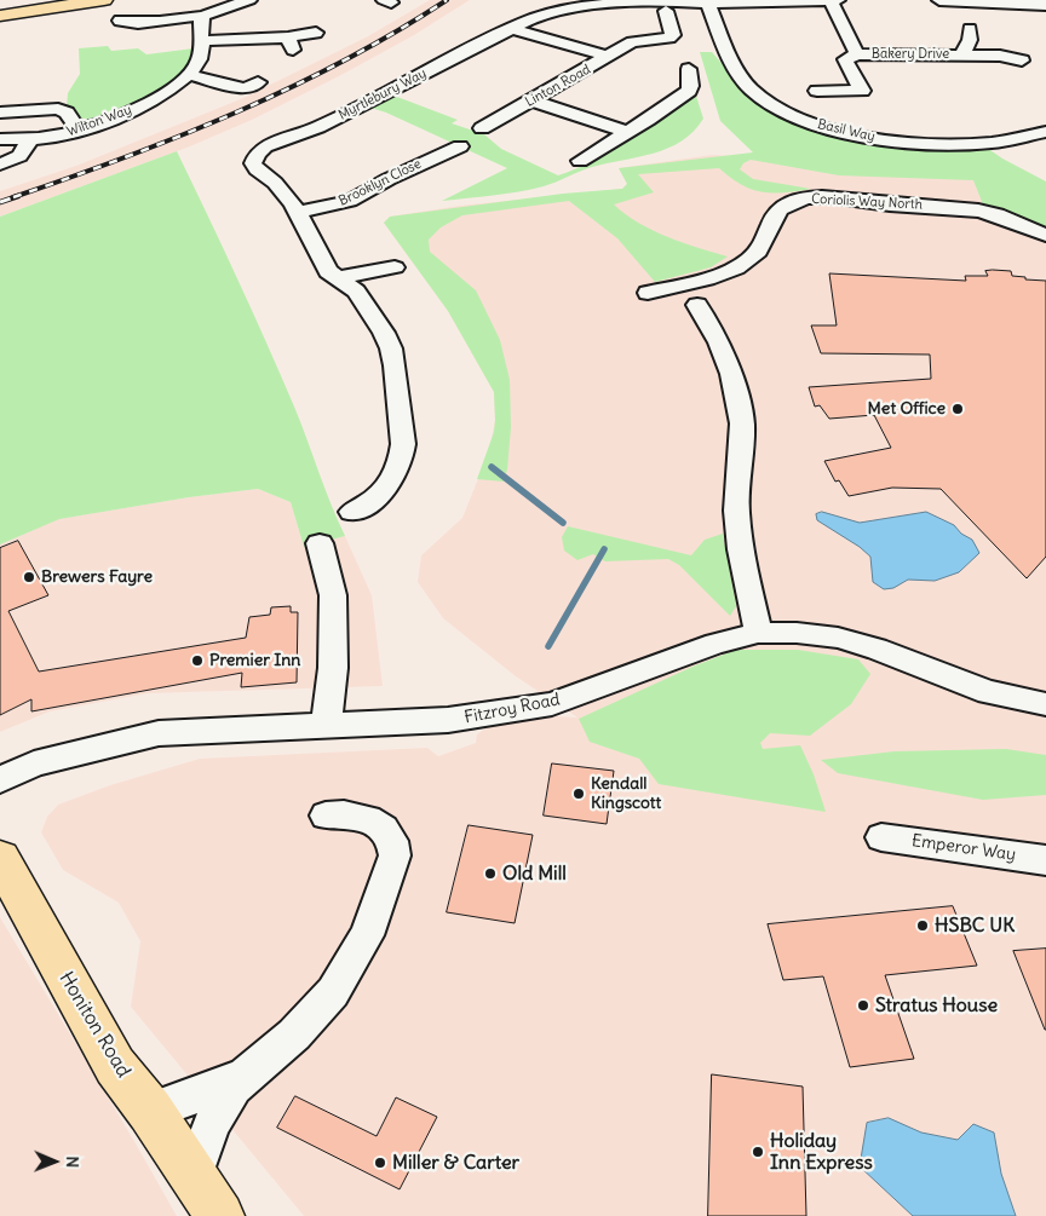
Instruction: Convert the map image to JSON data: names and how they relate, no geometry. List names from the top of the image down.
{
  "streets": {
    "main road": ["Honiton Road"],
    "street": [
      "Bakery Drive",
      "Linton Road",
      "Myrtlebury Way",
      "Wilton Way",
      "Basil Way",
      "Brooklyn Close",
      "Coriolis Way North",
      "Fitzroy Road",
      "Emperor Way"
    ]
  },
  "crossings": [
    ["Linton Road", "Myrtlebury Way"],
    ["Myrtlebury Way", "Basil Way"],
    ["Myrtlebury Way", "Brooklyn Close"]
  ],
  "places": [
    "Met Office",
    "Brewers Fayre",
    "Premier Inn",
    "Kendall Kingscott",
    "Old Mill",
    "HSBC UK",
    "Stratus House",
    "Holiday Inn Express",
    "Miller & Carter"
  ],
  "north": "right"
}
